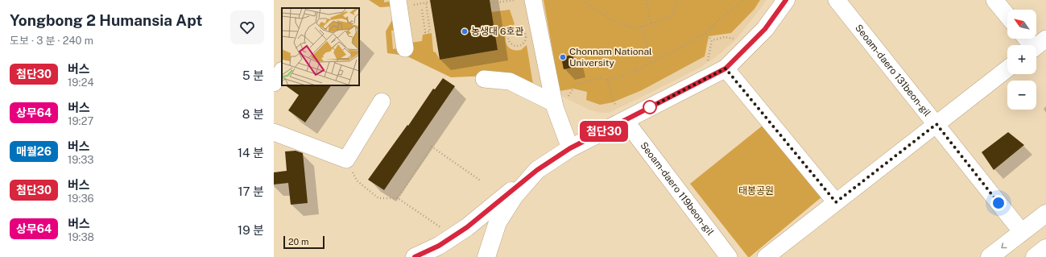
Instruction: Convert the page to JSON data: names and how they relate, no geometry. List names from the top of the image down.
{
  "streets": {
    "street": ["Seoam-daero 131beon-gil", "Seoam-daero 119beon-gil"]
  },
  "parks": ["태봉공원"],
  "places": ["농생대 6호관", "Chonnam National University"],
  "lines": ["bus line 첨단30"],
  "scale_bar": "20 m",
  "north": "top left",
  "page": {
    "heading": ["Yongbong 2 Humansia Apt", "도보 · 3 분 · 240 m"],
    "on_map": "첨단30",
    "map_buttons": ["+", "−"],
    "list": [
      {
        "mark": "첨단30",
        "name": "버스",
        "note": "19:24",
        "value": "5 분"
      },
      {
        "mark": "상무64",
        "name": "버스",
        "note": "19:27",
        "value": "8 분"
      },
      {
        "mark": "매월26",
        "name": "버스",
        "note": "19:33",
        "value": "14 분"
      },
      {
        "mark": "첨단30",
        "name": "버스",
        "note": "19:36",
        "value": "17 분"
      },
      {
        "mark": "상무64",
        "name": "버스",
        "note": "19:38",
        "value": "19 분"
      }
    ],
    "scale": "20 m"
  }
}
